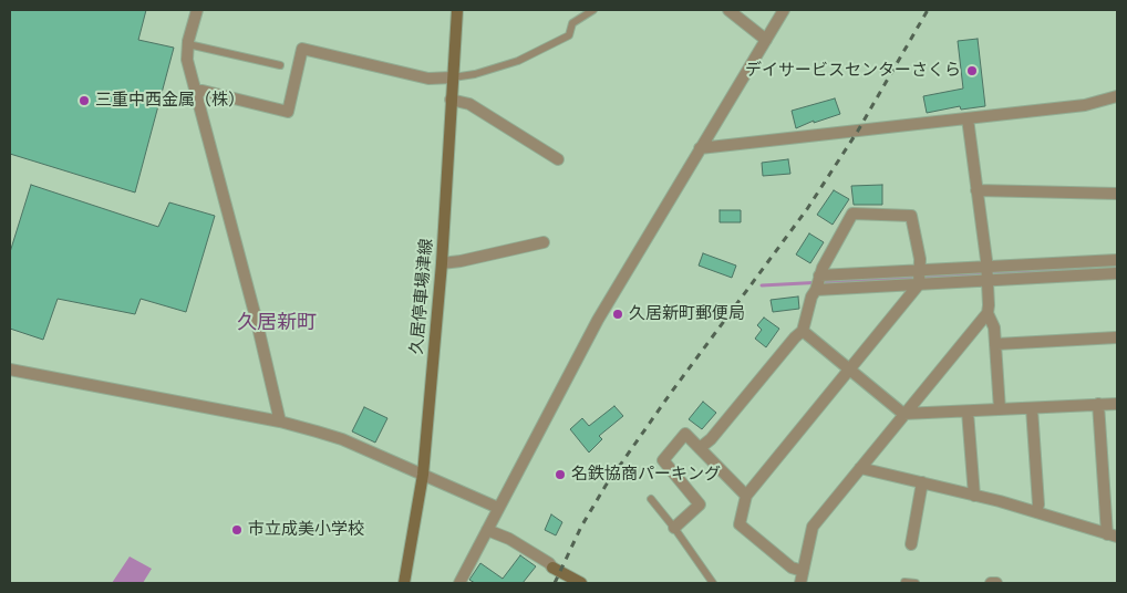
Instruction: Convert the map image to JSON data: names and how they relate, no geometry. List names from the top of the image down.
{
  "streets": {
    "main road": ["久居停車場津線"]
  },
  "districts": ["久居新町"],
  "places": [
    "デイサービスセンターさくら",
    "三重中西金属（株）",
    "久居新町郵便局",
    "名鉄協商パーキング",
    "市立成美小学校"
  ]
}
